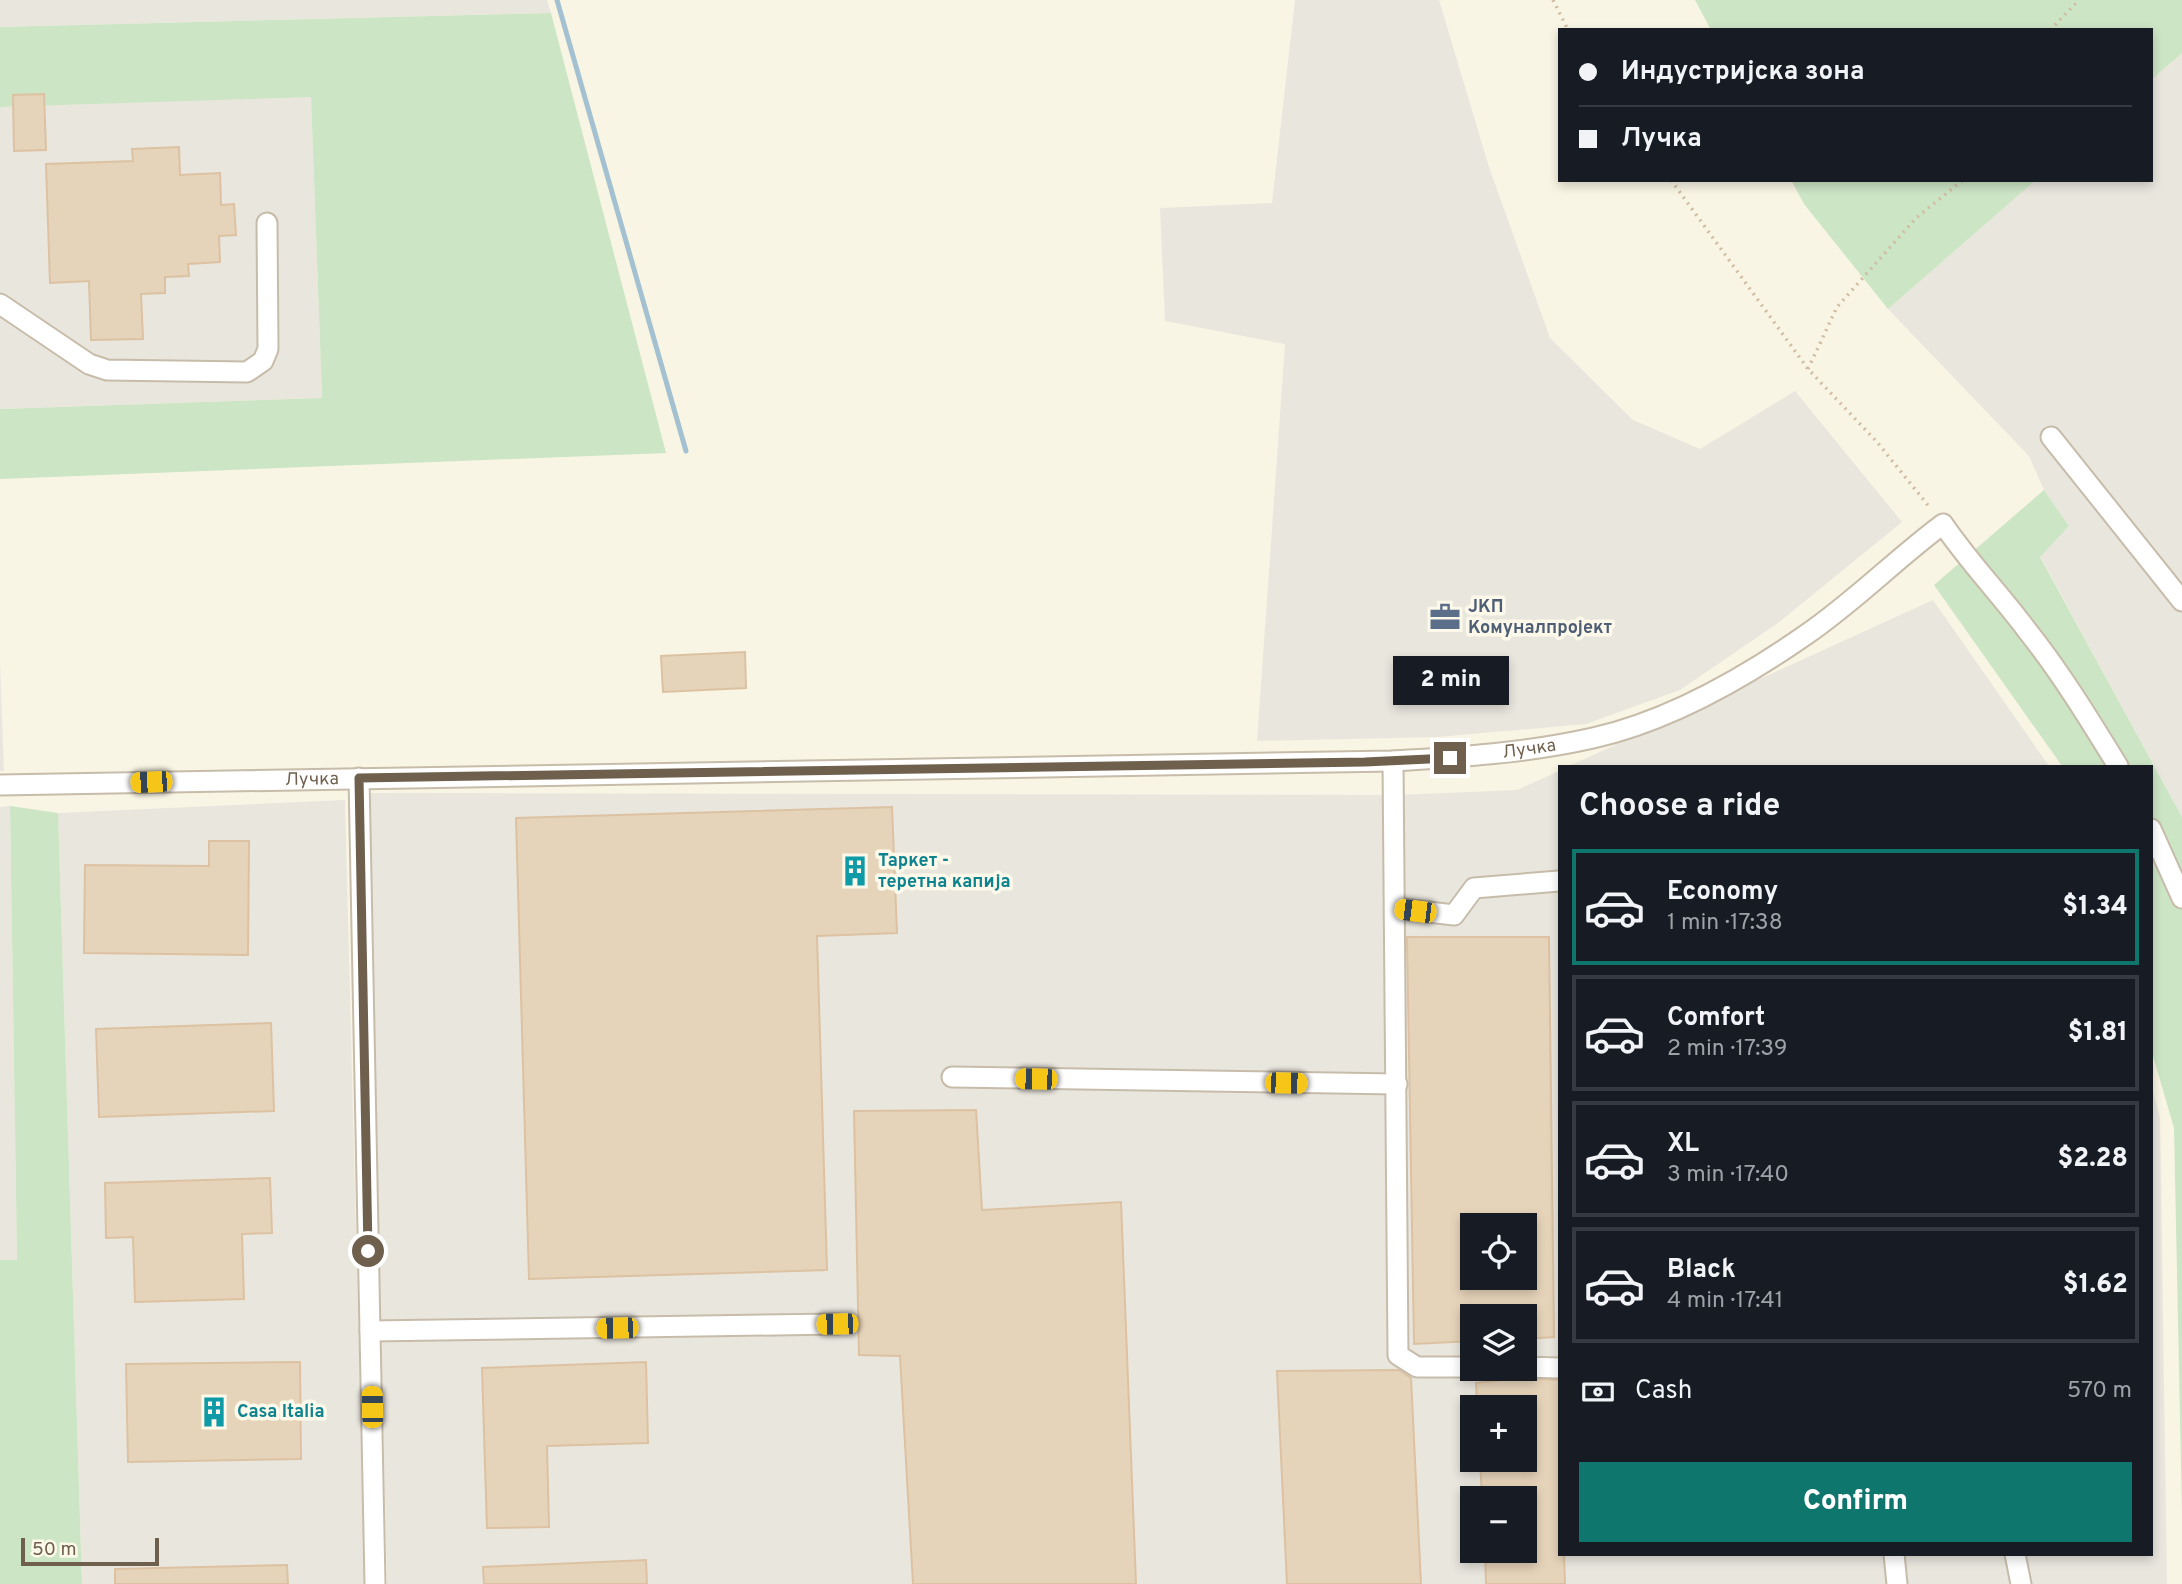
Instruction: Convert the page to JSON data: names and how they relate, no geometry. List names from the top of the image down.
{
  "streets": {
    "street": ["Лучка"]
  },
  "places": {
    "office": ["ЈКП Комуналпројект"],
    "building": ["Таркет - теретна капија", "Casa Italia"]
  },
  "scale_bar": "50 m",
  "page": {
    "banner": ["Индустријска зона", "Лучка"],
    "bubble": "2 min",
    "heading": "Choose a ride",
    "list": [
      {
        "name": "Economy",
        "note": "1 min · 17:38",
        "value": "$1.34"
      },
      {
        "name": "Comfort",
        "note": "2 min · 17:39",
        "value": "$1.81"
      },
      {
        "name": "XL",
        "note": "3 min · 17:40",
        "value": "$2.28"
      },
      {
        "name": "Black",
        "note": "4 min · 17:41",
        "value": "$1.62"
      }
    ],
    "map_buttons": ["+", "−"],
    "pay": ["Cash", "570 m"],
    "buttons": "Confirm",
    "scale": "50 m"
  }
}
